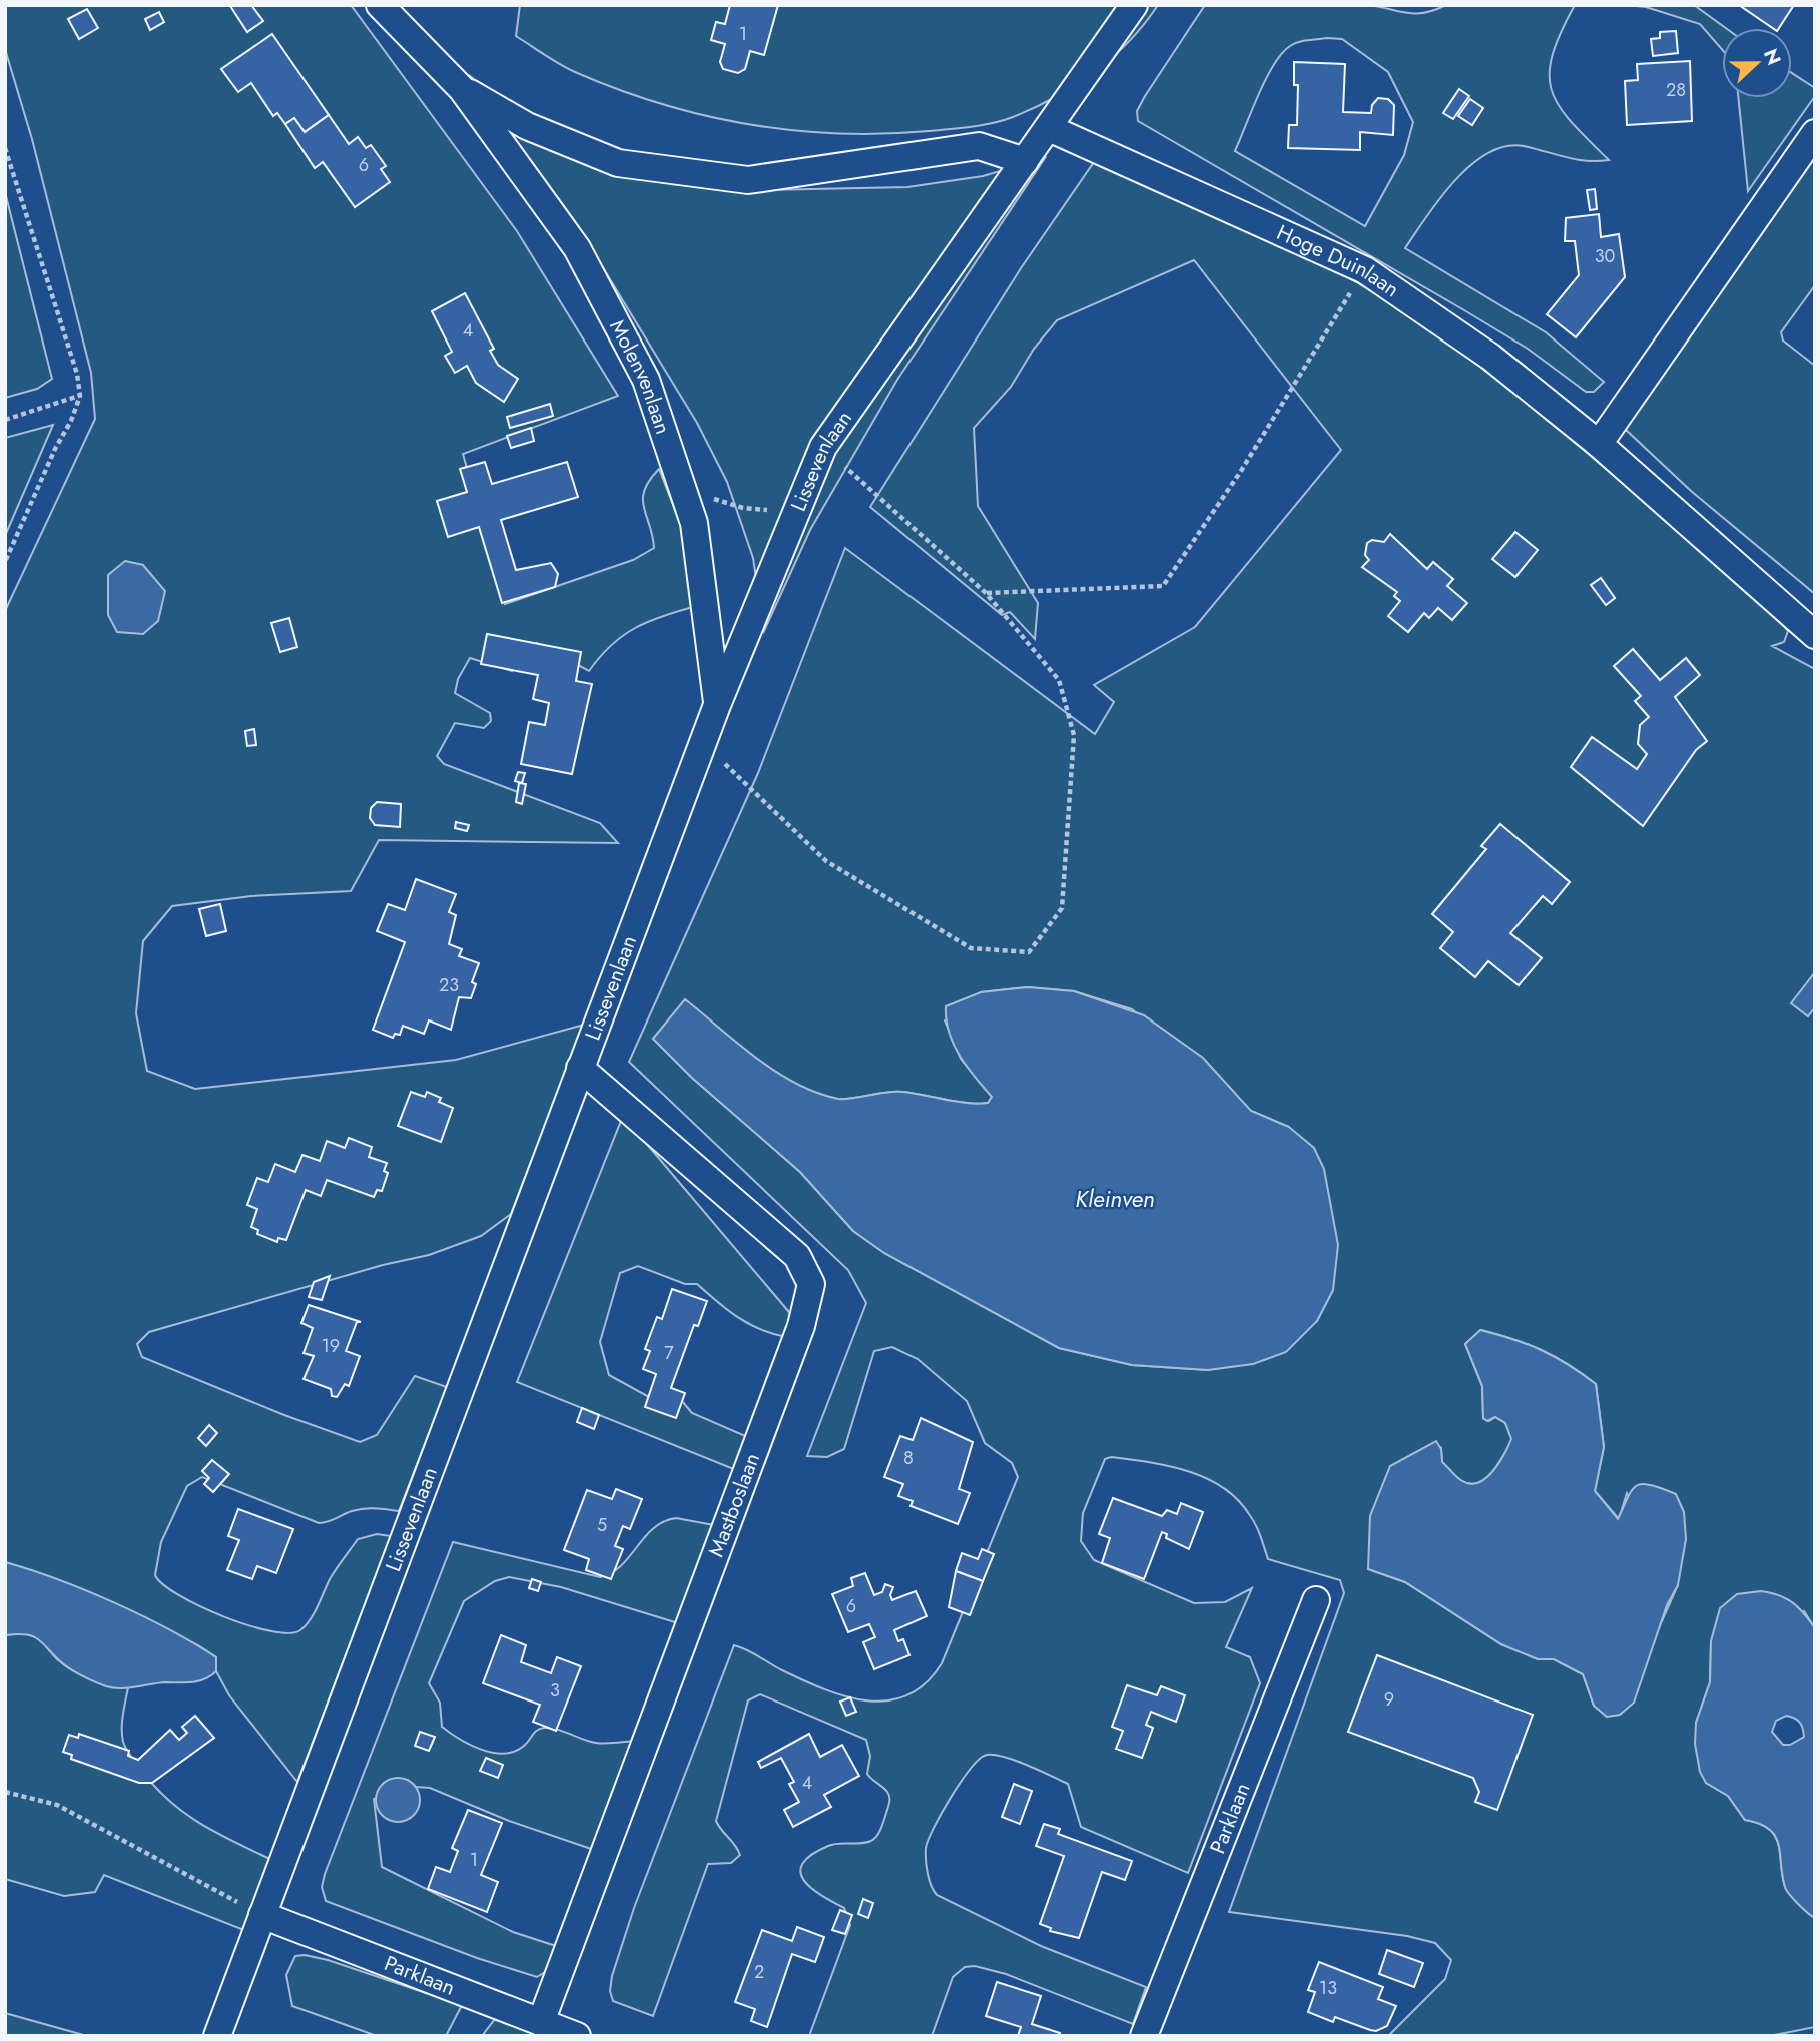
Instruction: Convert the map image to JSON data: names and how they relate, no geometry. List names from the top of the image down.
{
  "streets": {
    "street": [
      "Hoge Duinlaan",
      "Molenvenlaan",
      "Lissevenlaan",
      "Mastboslaan",
      "Parklaan"
    ]
  },
  "crossings": [
    ["Hoge Duinlaan", "Lissevenlaan"],
    ["Molenvenlaan", "Lissevenlaan"],
    ["Lissevenlaan", "Mastboslaan"],
    ["Lissevenlaan", "Parklaan"],
    ["Mastboslaan", "Parklaan"]
  ],
  "water": ["Kleinven"],
  "house_numbers": [
    "1",
    "28",
    "6",
    "30",
    "4",
    "23",
    "19",
    "7",
    "8",
    "5",
    "6",
    "3",
    "9",
    "4",
    "1",
    "2",
    "13"
  ],
  "north": "right"
}
